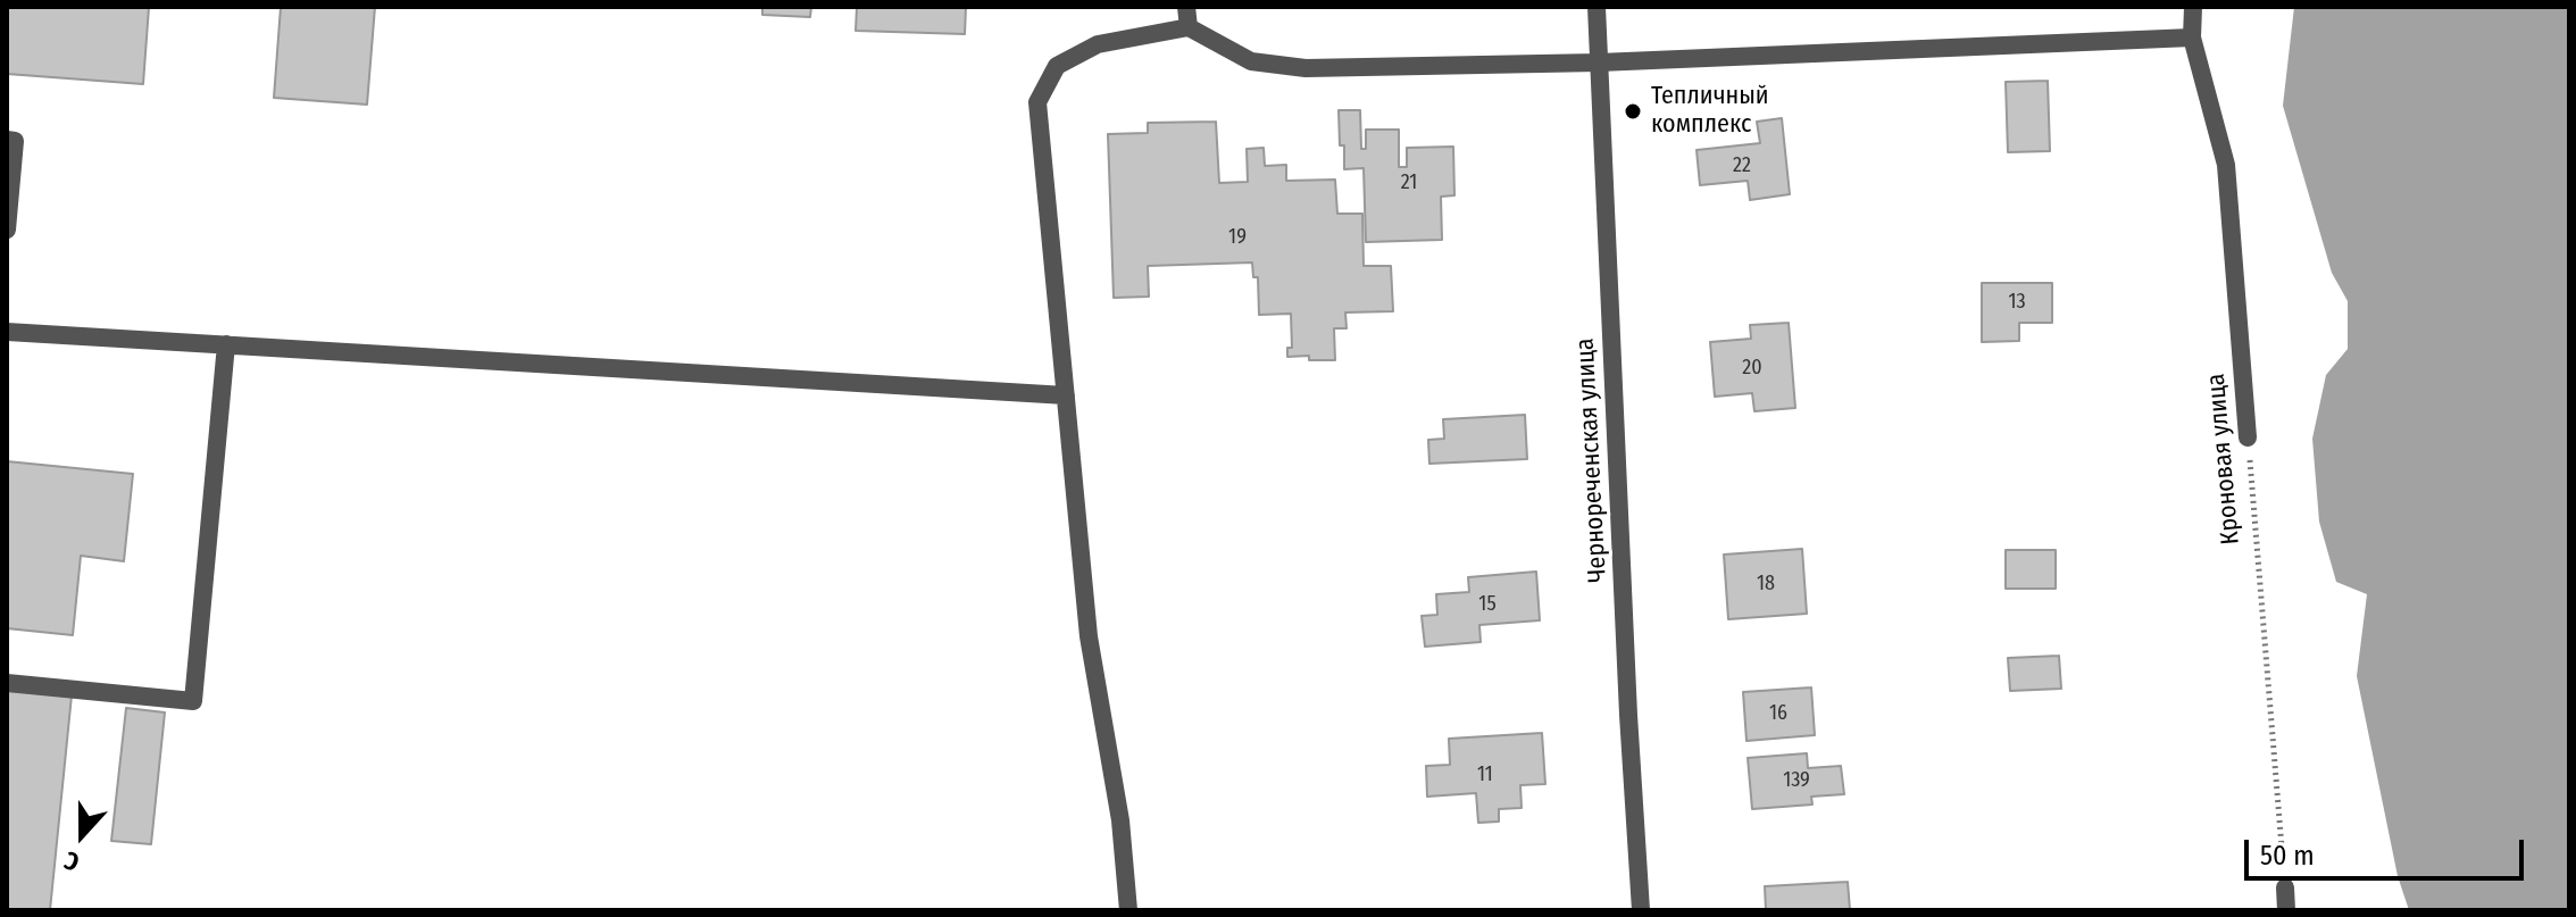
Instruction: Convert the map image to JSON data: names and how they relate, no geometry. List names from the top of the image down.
{
  "streets": {
    "street": ["Кроновая улица", "Чернореченская улица"]
  },
  "places": ["Тепличный комплекс"],
  "house_numbers": [
    "22",
    "21",
    "19",
    "13",
    "20",
    "18",
    "15",
    "16",
    "11",
    "139"
  ],
  "scale_bar": "50 m",
  "north": "bottom"
}
